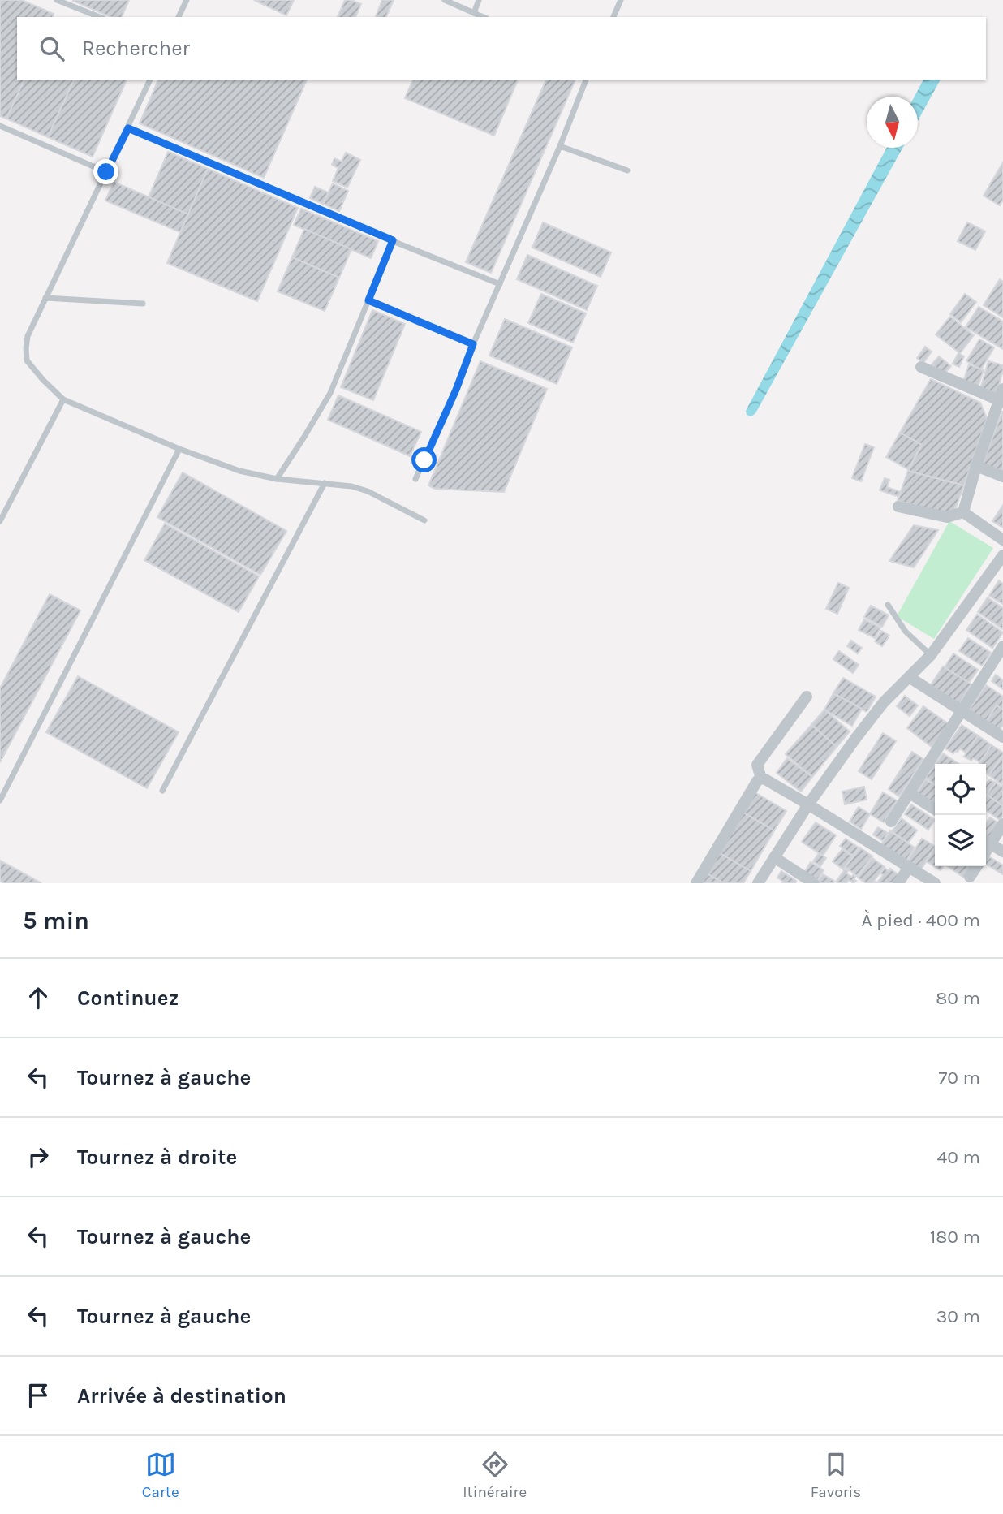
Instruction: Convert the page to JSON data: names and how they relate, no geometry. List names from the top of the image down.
{
  "north": "bottom",
  "page": {
    "search": "Rechercher",
    "heading": ["5 min", "À pied · 400 m"],
    "list": [
      ["Continuez", "80 m"],
      ["Tournez à gauche", "70 m"],
      ["Tournez à droite", "40 m"],
      ["Tournez à gauche", "180 m"],
      ["Tournez à gauche", "30 m"],
      "Arrivée à destination"
    ],
    "nav": ["Carte", "Itinéraire", "Favoris"]
  }
}
